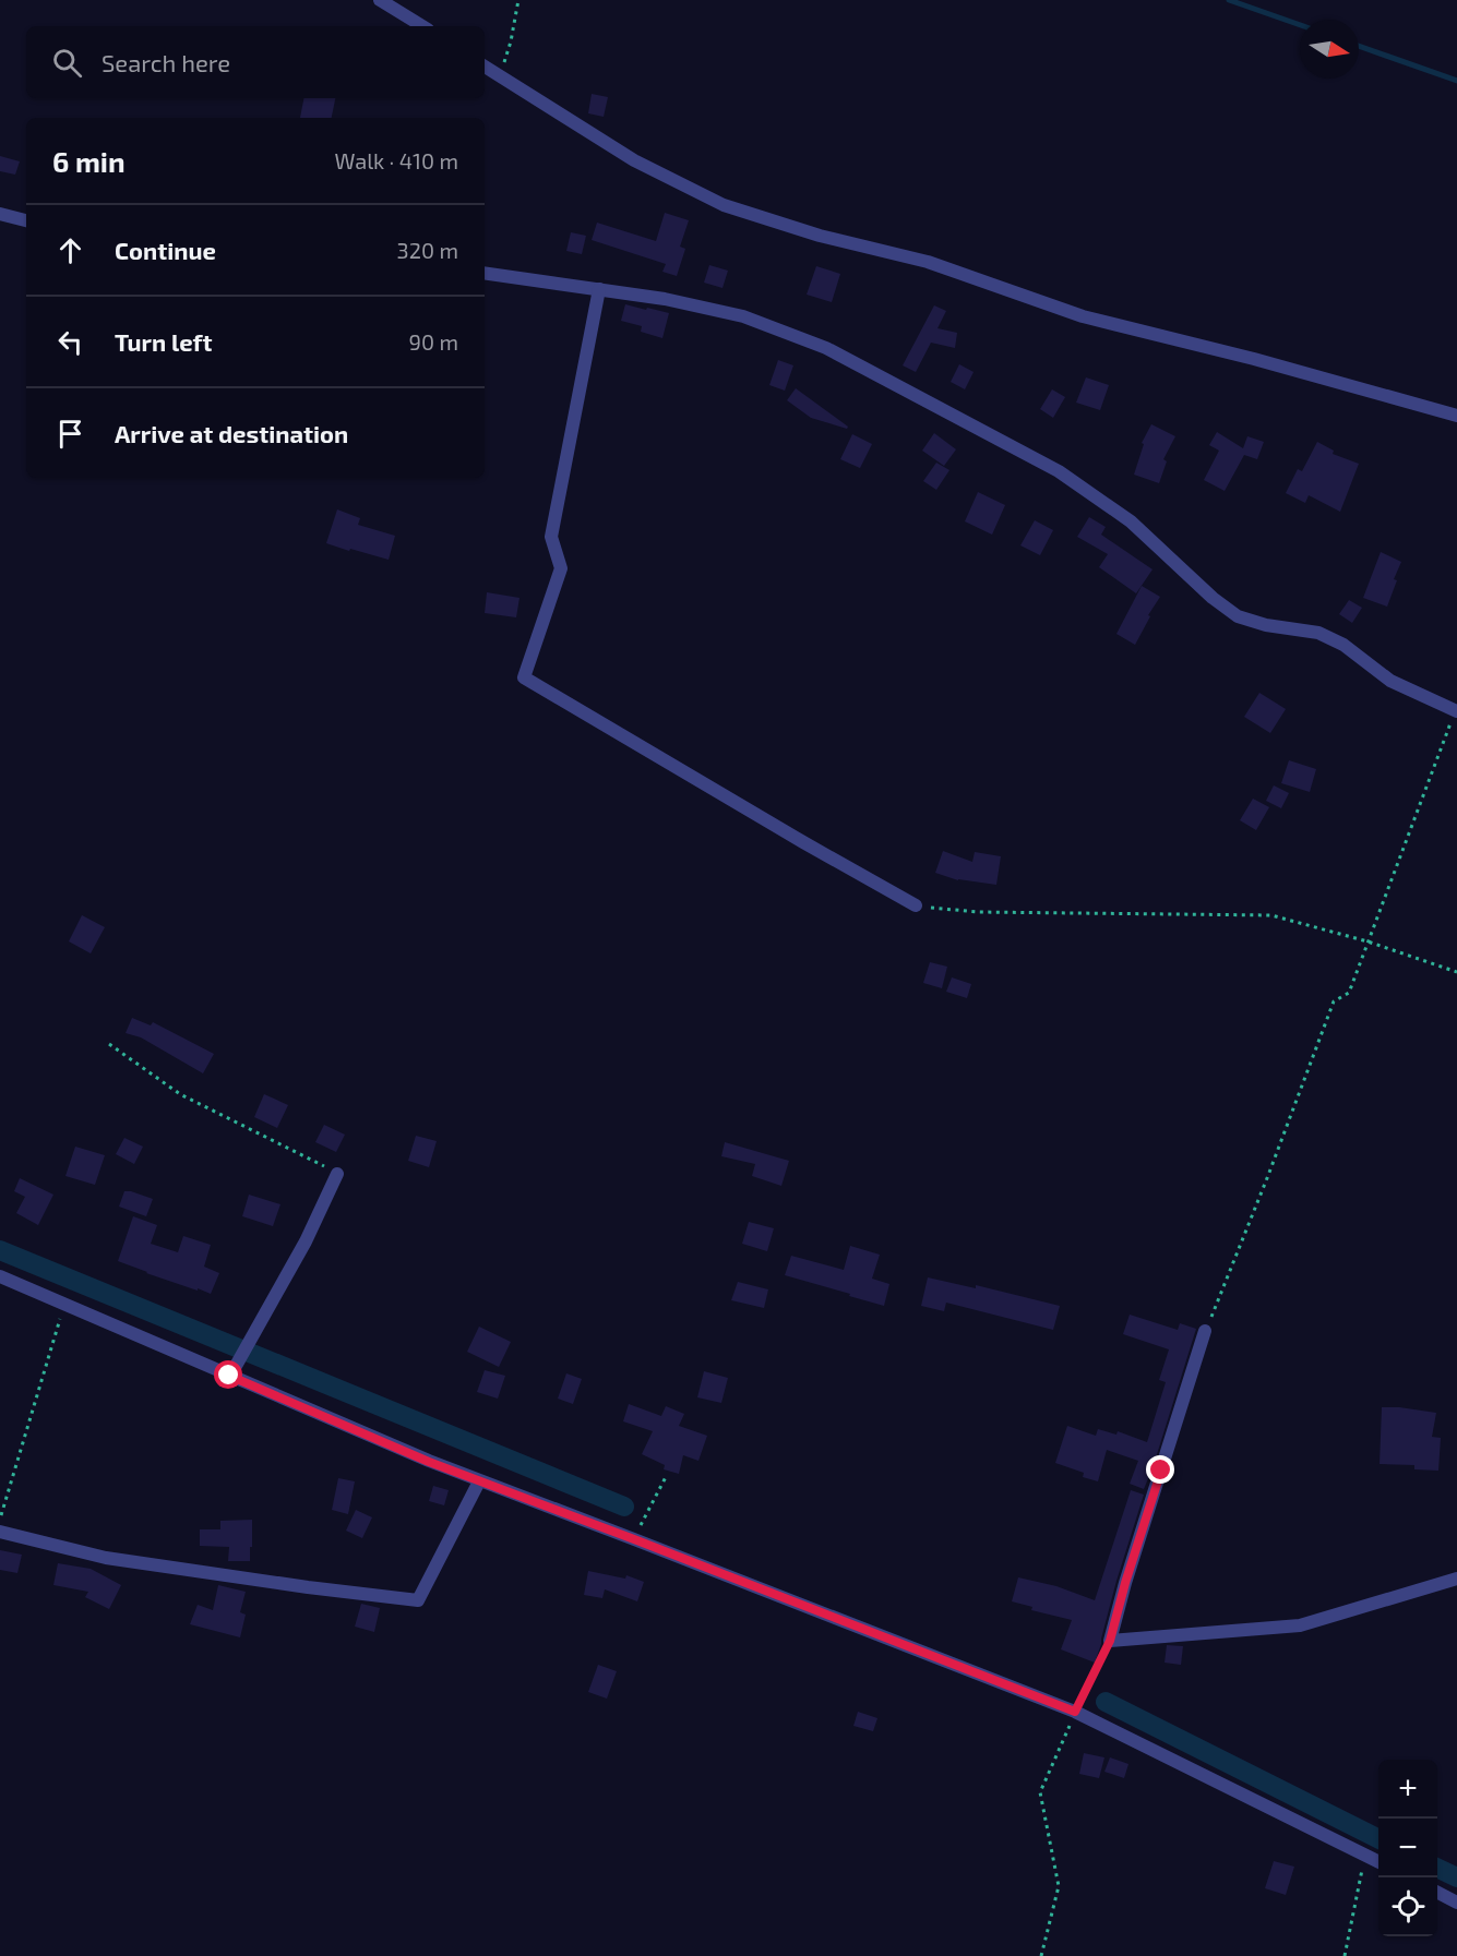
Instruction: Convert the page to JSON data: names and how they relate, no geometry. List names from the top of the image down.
{
  "north": "right",
  "page": {
    "search": "Search here",
    "heading": ["6 min", "Walk · 410 m"],
    "list": [
      ["Continue", "320 m"],
      ["Turn left", "90 m"],
      "Arrive at destination"
    ],
    "map_buttons": ["+", "−"]
  }
}
